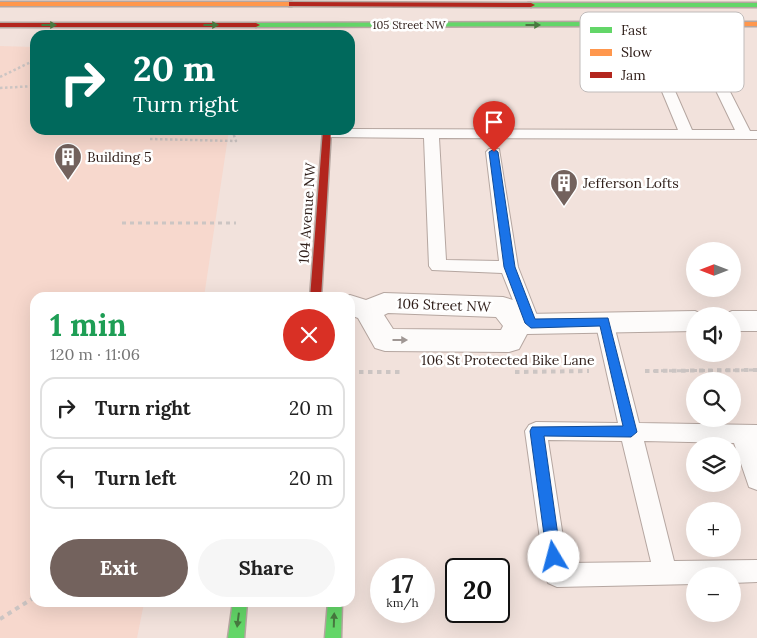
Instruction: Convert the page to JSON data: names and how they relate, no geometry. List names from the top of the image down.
{
  "streets": {
    "street": ["105 Street NW", "104 Avenue NW", "106 Street NW"],
    "path": ["106 St Protected Bike Lane"]
  },
  "places": {
    "building": ["Building 5", "Jefferson Lofts"]
  },
  "legend": ["Fast", "Slow", "Jam"],
  "north": "left",
  "page": {
    "turn": ["20 m", "Turn right"],
    "map_buttons": ["+", "−"],
    "heading": ["1 min", "120 m · 11:06"],
    "list": [
      {
        "name": "Turn right",
        "value": "20 m"
      },
      {
        "name": "Turn left",
        "value": "20 m"
      }
    ],
    "buttons": ["Exit", "Share"],
    "speed": "17 km/h",
    "limit": "20"
  }
}
